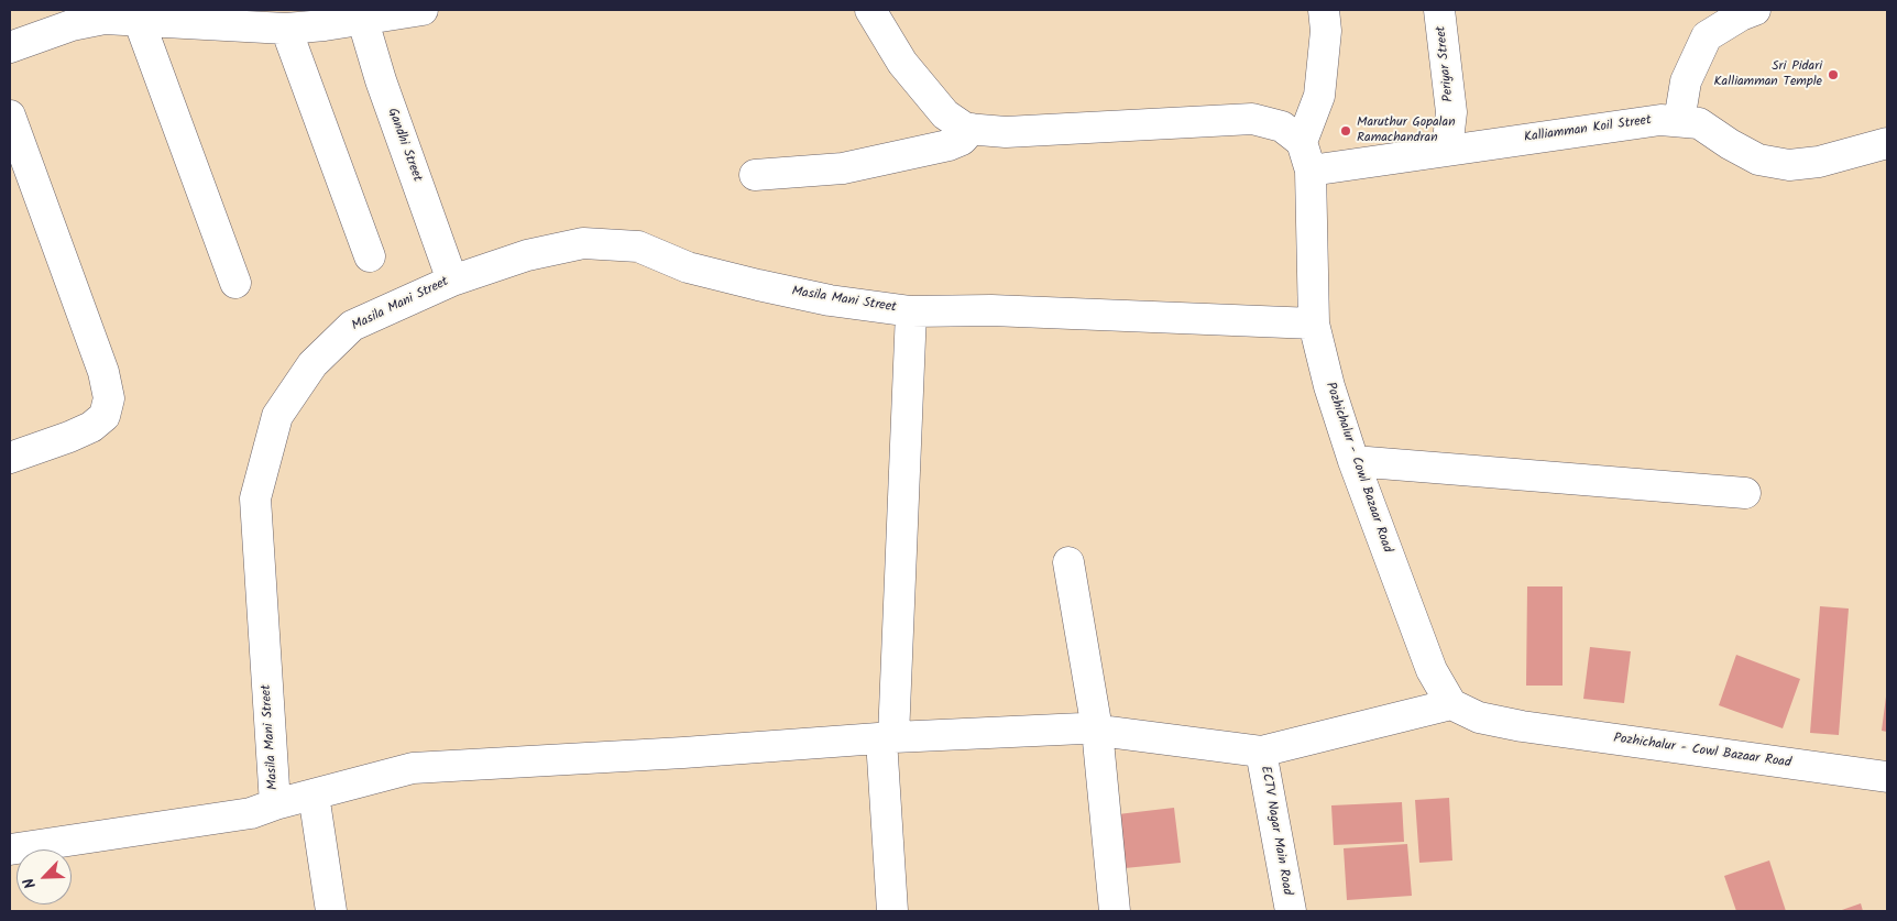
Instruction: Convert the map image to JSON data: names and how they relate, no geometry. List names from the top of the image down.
{
  "streets": {
    "street": [
      "Periyar Street",
      "Kalliamman Koil Street",
      "Gandhi Street",
      "Masila Mani Street",
      "Pozhichalur - Cowl Bazaar Road",
      "ECTV Nagar Main Road"
    ]
  },
  "crossings": [
    ["Periyar Street", "Kalliamman Koil Street"],
    ["Kalliamman Koil Street", "Pozhichalur - Cowl Bazaar Road"],
    ["Gandhi Street", "Masila Mani Street"],
    ["Masila Mani Street", "Pozhichalur - Cowl Bazaar Road"]
  ],
  "places": ["Sri Pidari Kalliamman Temple", "Maruthur Gopalan Ramachandran"],
  "north": "bottom left"
}
